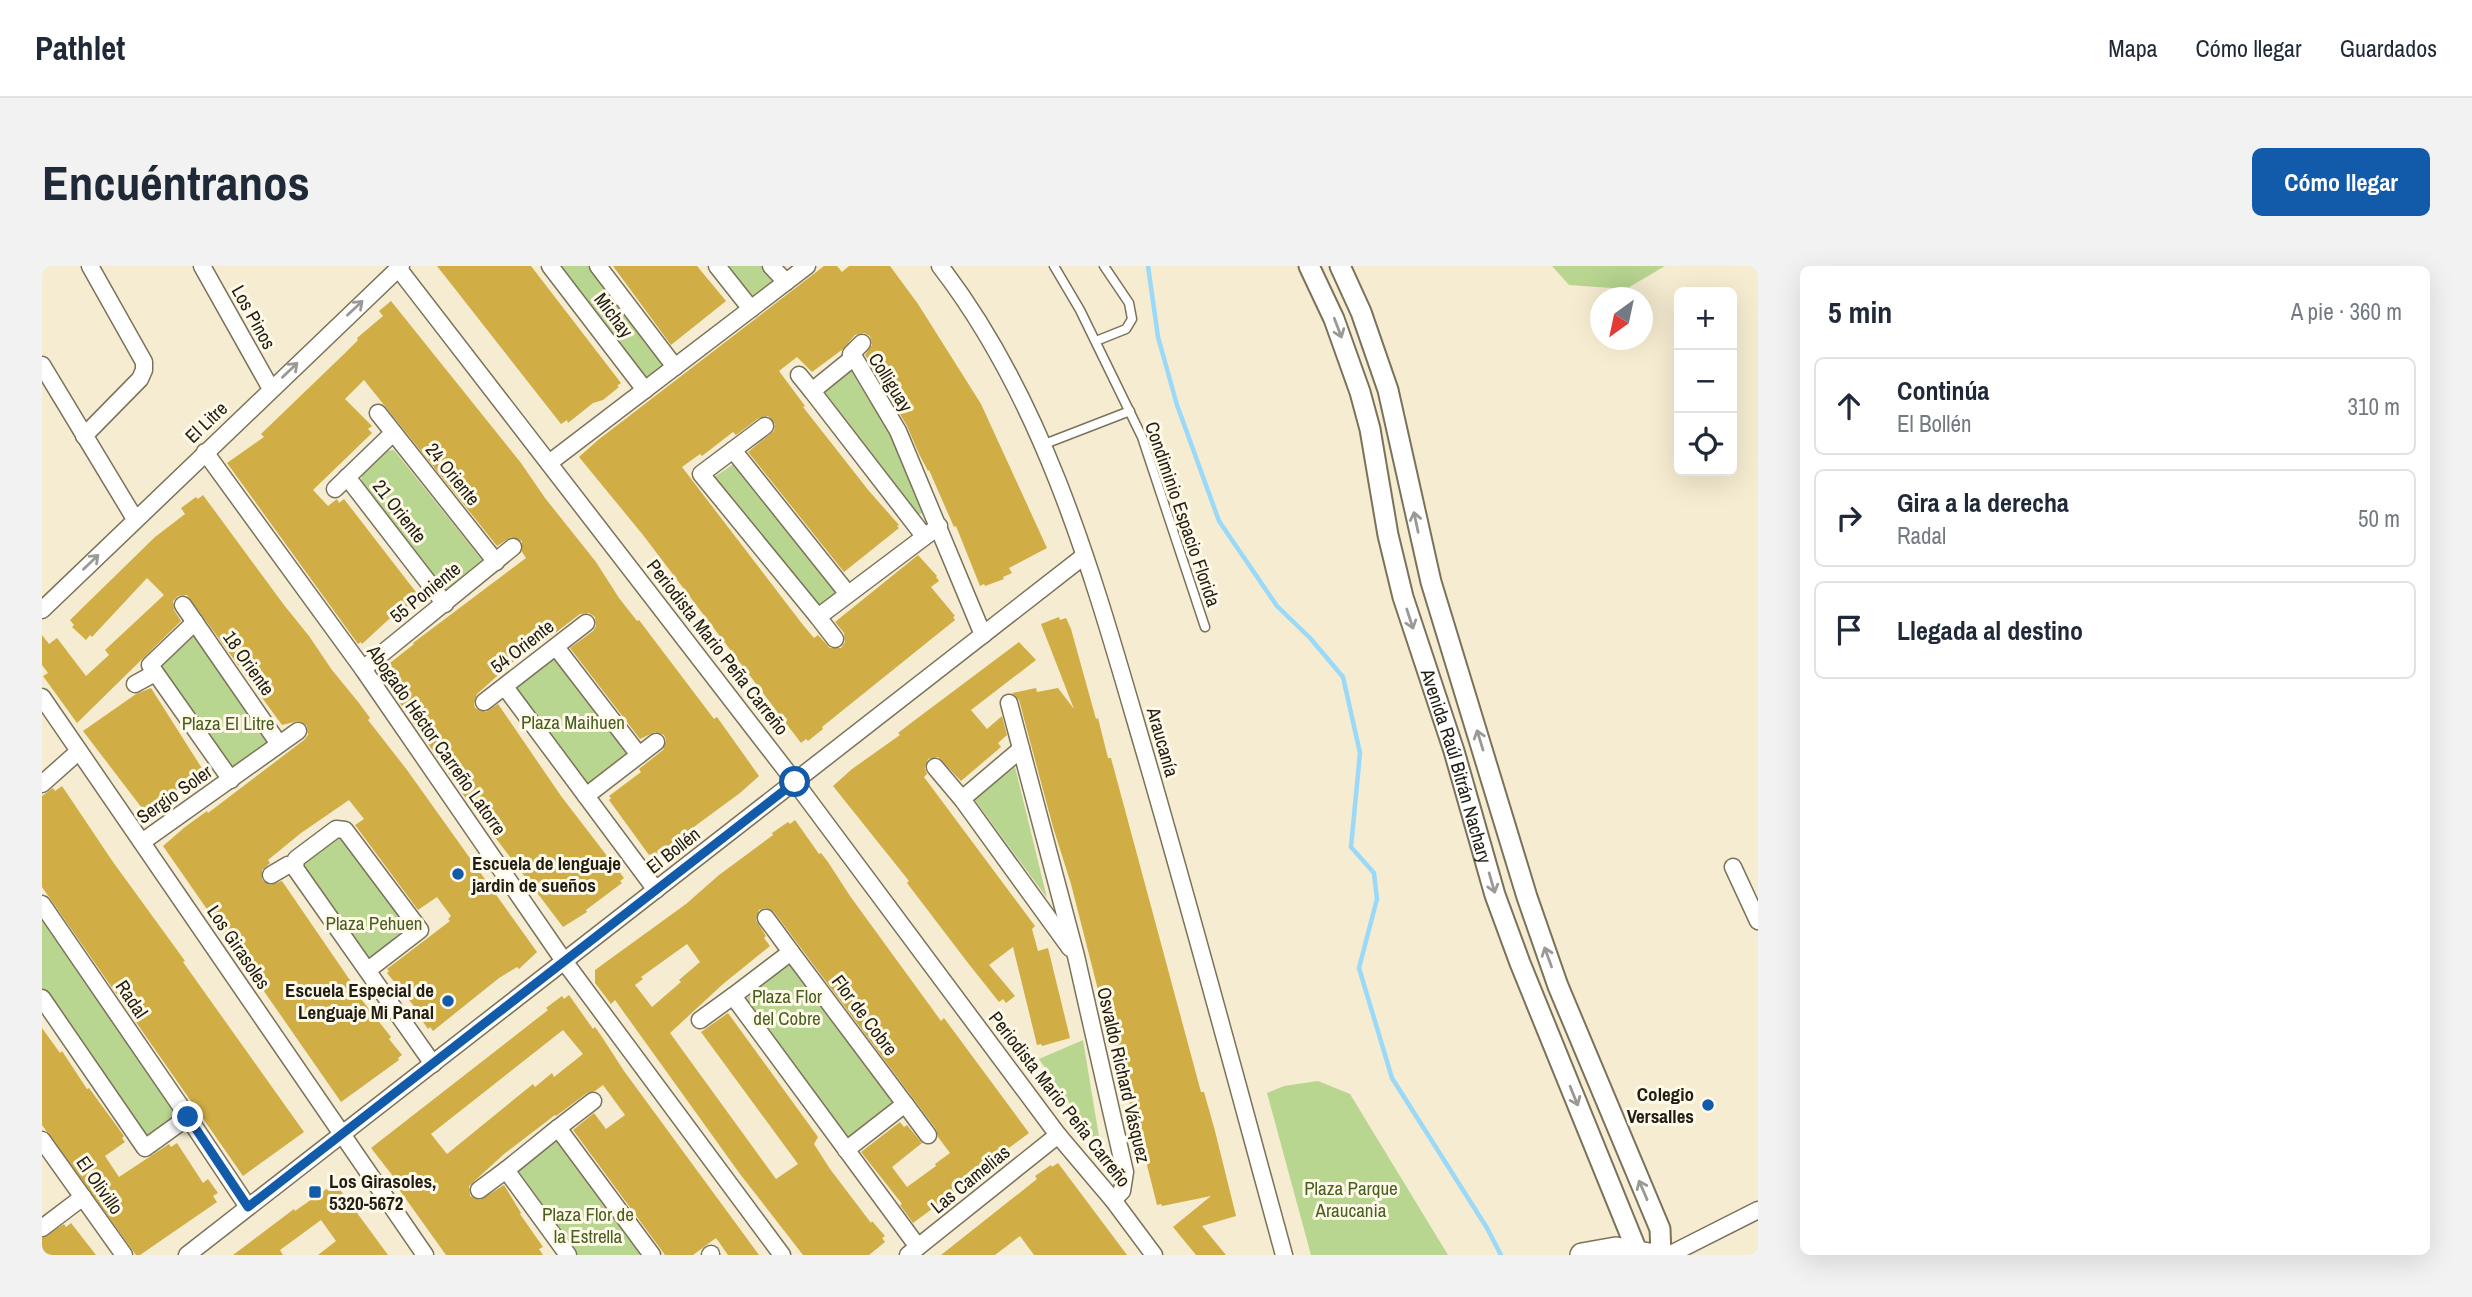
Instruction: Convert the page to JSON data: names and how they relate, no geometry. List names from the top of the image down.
{
  "streets": {
    "street": [
      "Michay",
      "Los Pinos",
      "Colliguay",
      "El Litre",
      "24 Oriente",
      "21 Oriente",
      "55 Poniente",
      "54 Oriente",
      "Periodista Mario Peña Carreño",
      "18 Oriente",
      "Abogado Héctor Carreño Latorre",
      "Araucanía",
      "Avenida Raúl Bitrán Nachary",
      "Sergio Soler",
      "El Bollén",
      "Los Girasoles",
      "Radal",
      "Flor de Cobre",
      "Osvaldo Richard Vásquez",
      "Las Camelias",
      "El Olivillo"
    ],
    "lane": ["Condiminio Espacio Florida"]
  },
  "crossings": [
    ["Los Pinos", "El Litre"],
    ["Colliguay", "El Bollén"],
    ["El Litre", "Periodista Mario Peña Carreño"],
    ["El Litre", "Abogado Héctor Carreño Latorre"],
    ["24 Oriente", "55 Poniente"],
    ["21 Oriente", "55 Poniente"],
    ["Condiminio Espacio Florida", "Araucanía"],
    ["55 Poniente", "Abogado Héctor Carreño Latorre"],
    ["Periodista Mario Peña Carreño", "El Bollén"],
    ["Periodista Mario Peña Carreño", "Osvaldo Richard Vásquez"],
    ["Periodista Mario Peña Carreño", "Las Camelias"],
    ["18 Oriente", "Sergio Soler"],
    ["Abogado Héctor Carreño Latorre", "El Bollén"],
    ["Araucanía", "El Bollén"],
    ["Sergio Soler", "Los Girasoles"],
    ["El Bollén", "Los Girasoles"],
    ["El Bollén", "Radal"]
  ],
  "parks": [
    "Plaza Maihuen",
    "Plaza El Litre",
    "Plaza Pehuen",
    "Plaza Flor del Cobre",
    "Plaza Parque Araucania",
    "Plaza Flor de la Estrella"
  ],
  "places": {
    "other": ["Escuela de lenguaje jardin de sueños", "Escuela Especial de Lenguaje Mi Panal", "Colegio Versalles"],
    "transit": ["Los Girasoles, 5320-5672"]
  },
  "north": "bottom left",
  "page": {
    "header": "Pathlet",
    "nav": ["Mapa", "Cómo llegar", "Guardados"],
    "buttons": "Cómo llegar",
    "title": "Encuéntranos",
    "heading": ["5 min", "A pie · 360 m"],
    "map_buttons": ["+", "−"],
    "list": [
      ["Continúa", "El Bollén", "310 m"],
      ["Gira a la derecha", "Radal", "50 m"],
      "Llegada al destino"
    ]
  }
}
